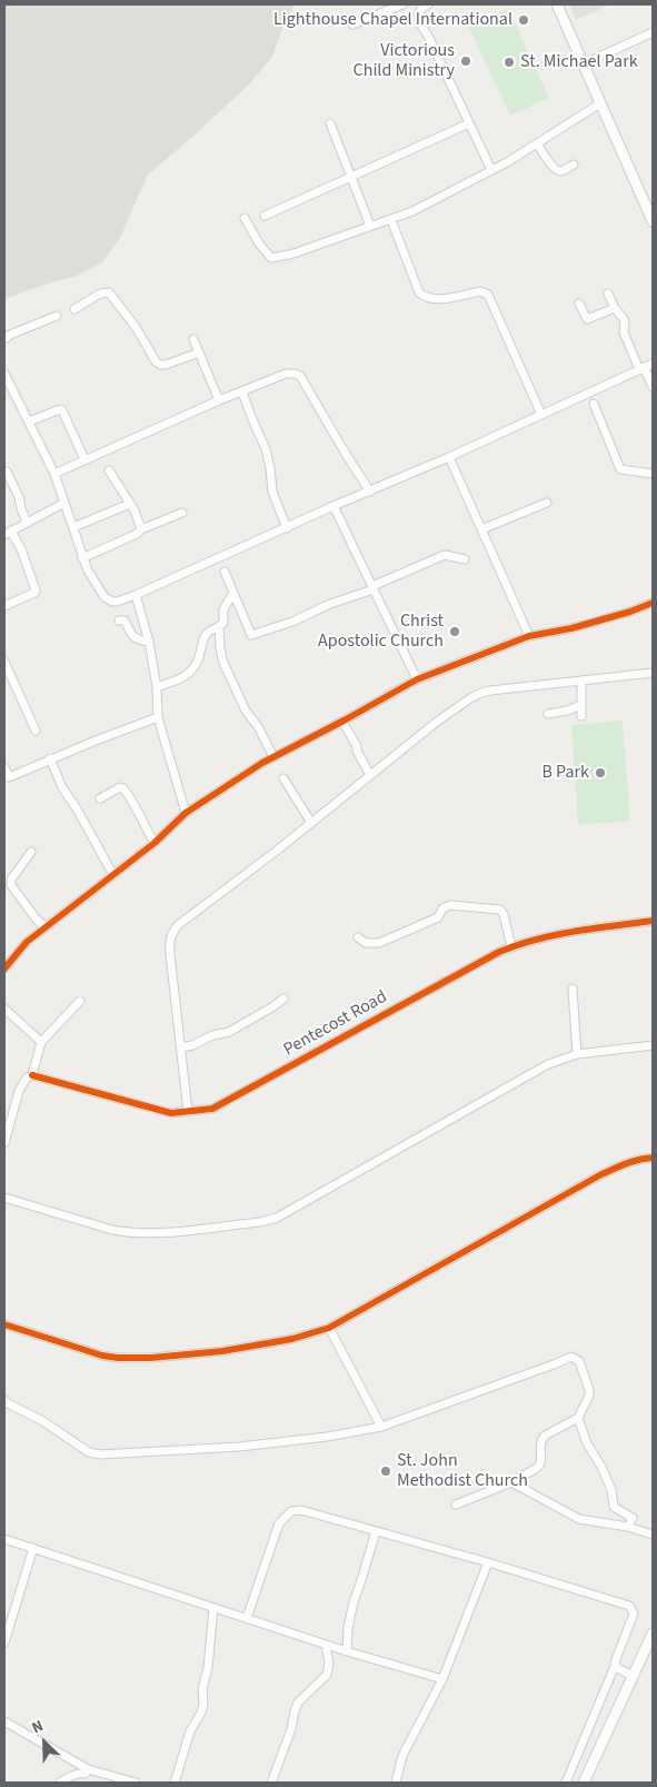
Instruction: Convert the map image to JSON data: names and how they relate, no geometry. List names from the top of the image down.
{
  "streets": {
    "street": ["Pentecost Road"]
  },
  "places": [
    "Lighthouse Chapel International",
    "Victorious Child Ministry",
    "St. Michael Park",
    "Christ Apostolic Church",
    "B Park",
    "St. John Methodist Church"
  ],
  "north": "top left"
}
